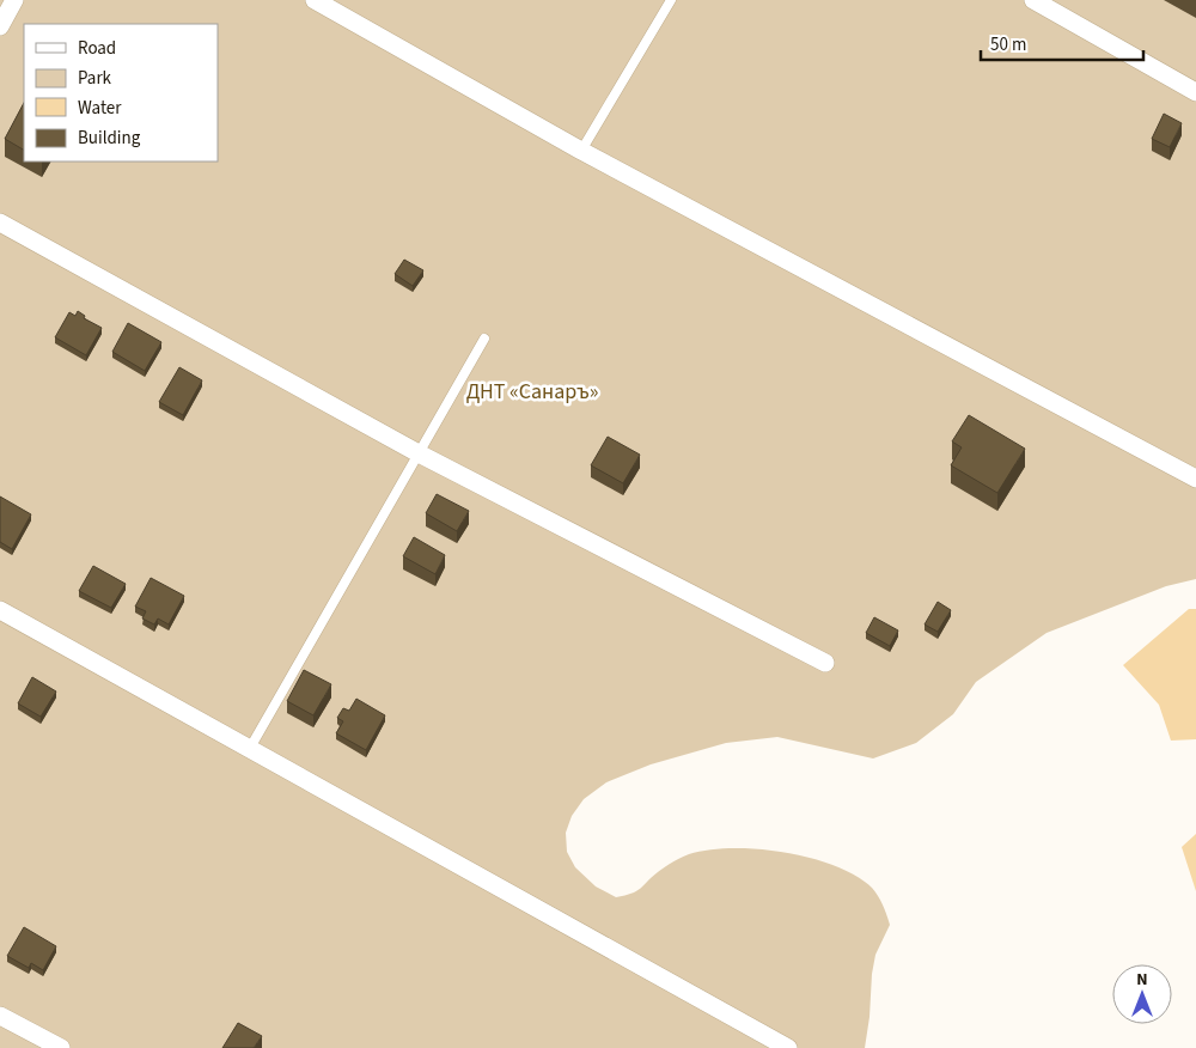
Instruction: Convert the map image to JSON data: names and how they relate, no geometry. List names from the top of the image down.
{
  "parks": ["ДНТ «Санаръ»"],
  "legend": [
    "Road",
    "Park",
    "Water",
    "Building"
  ],
  "scale_bar": "50 m",
  "north": "top"
}
